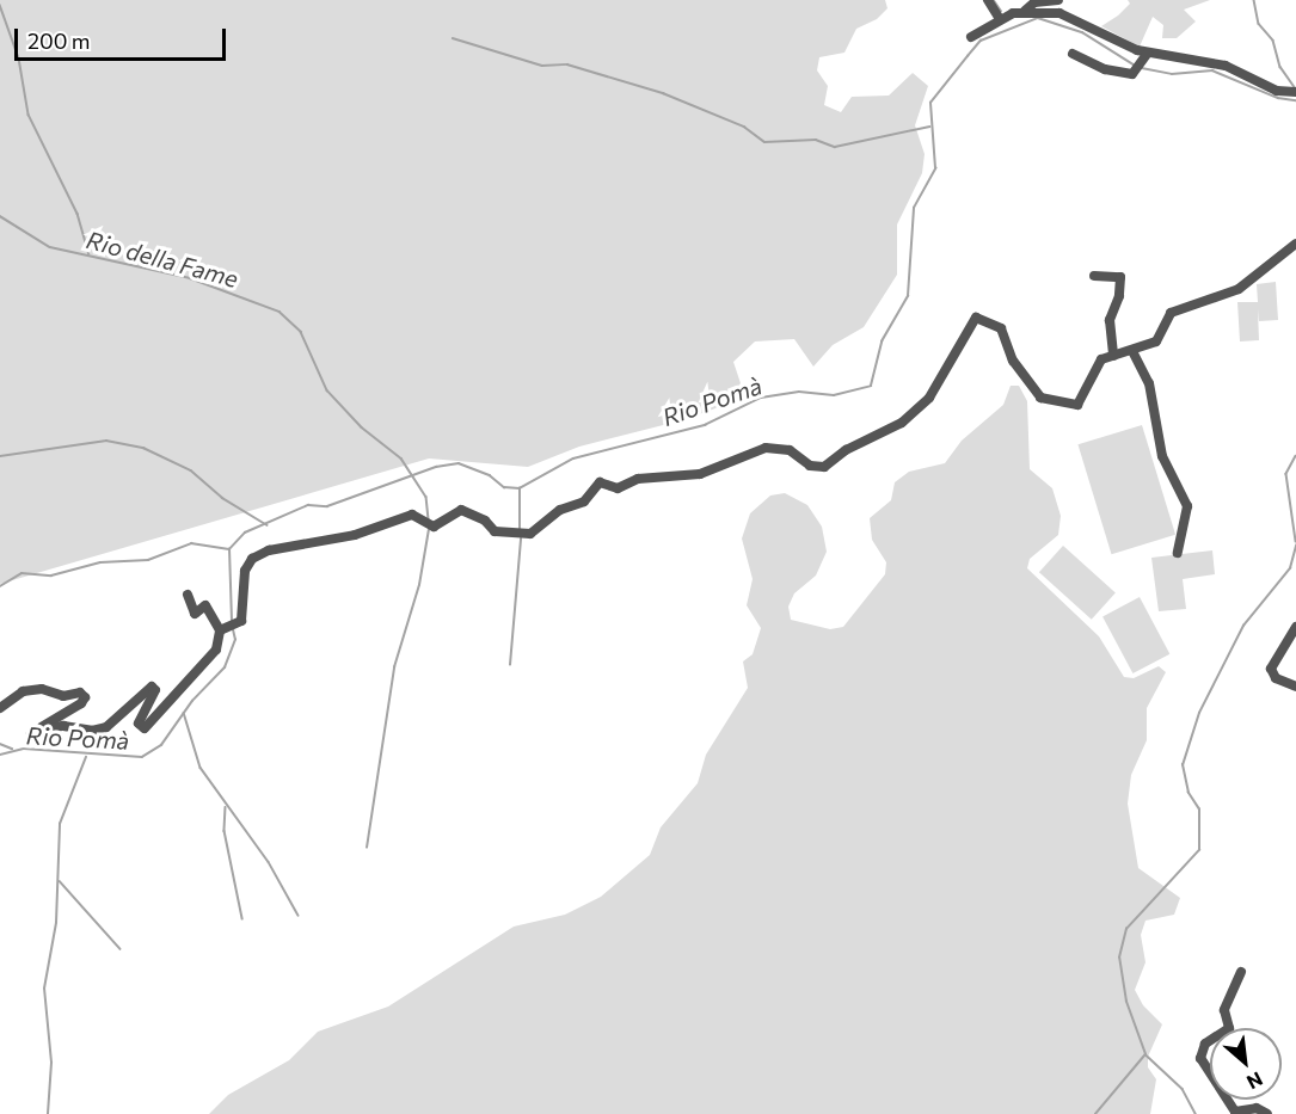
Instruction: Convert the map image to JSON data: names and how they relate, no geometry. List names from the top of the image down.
{
  "water": ["Rio della Fame", "Rio Pomà"],
  "scale_bar": "200 m",
  "north": "bottom right"
}
